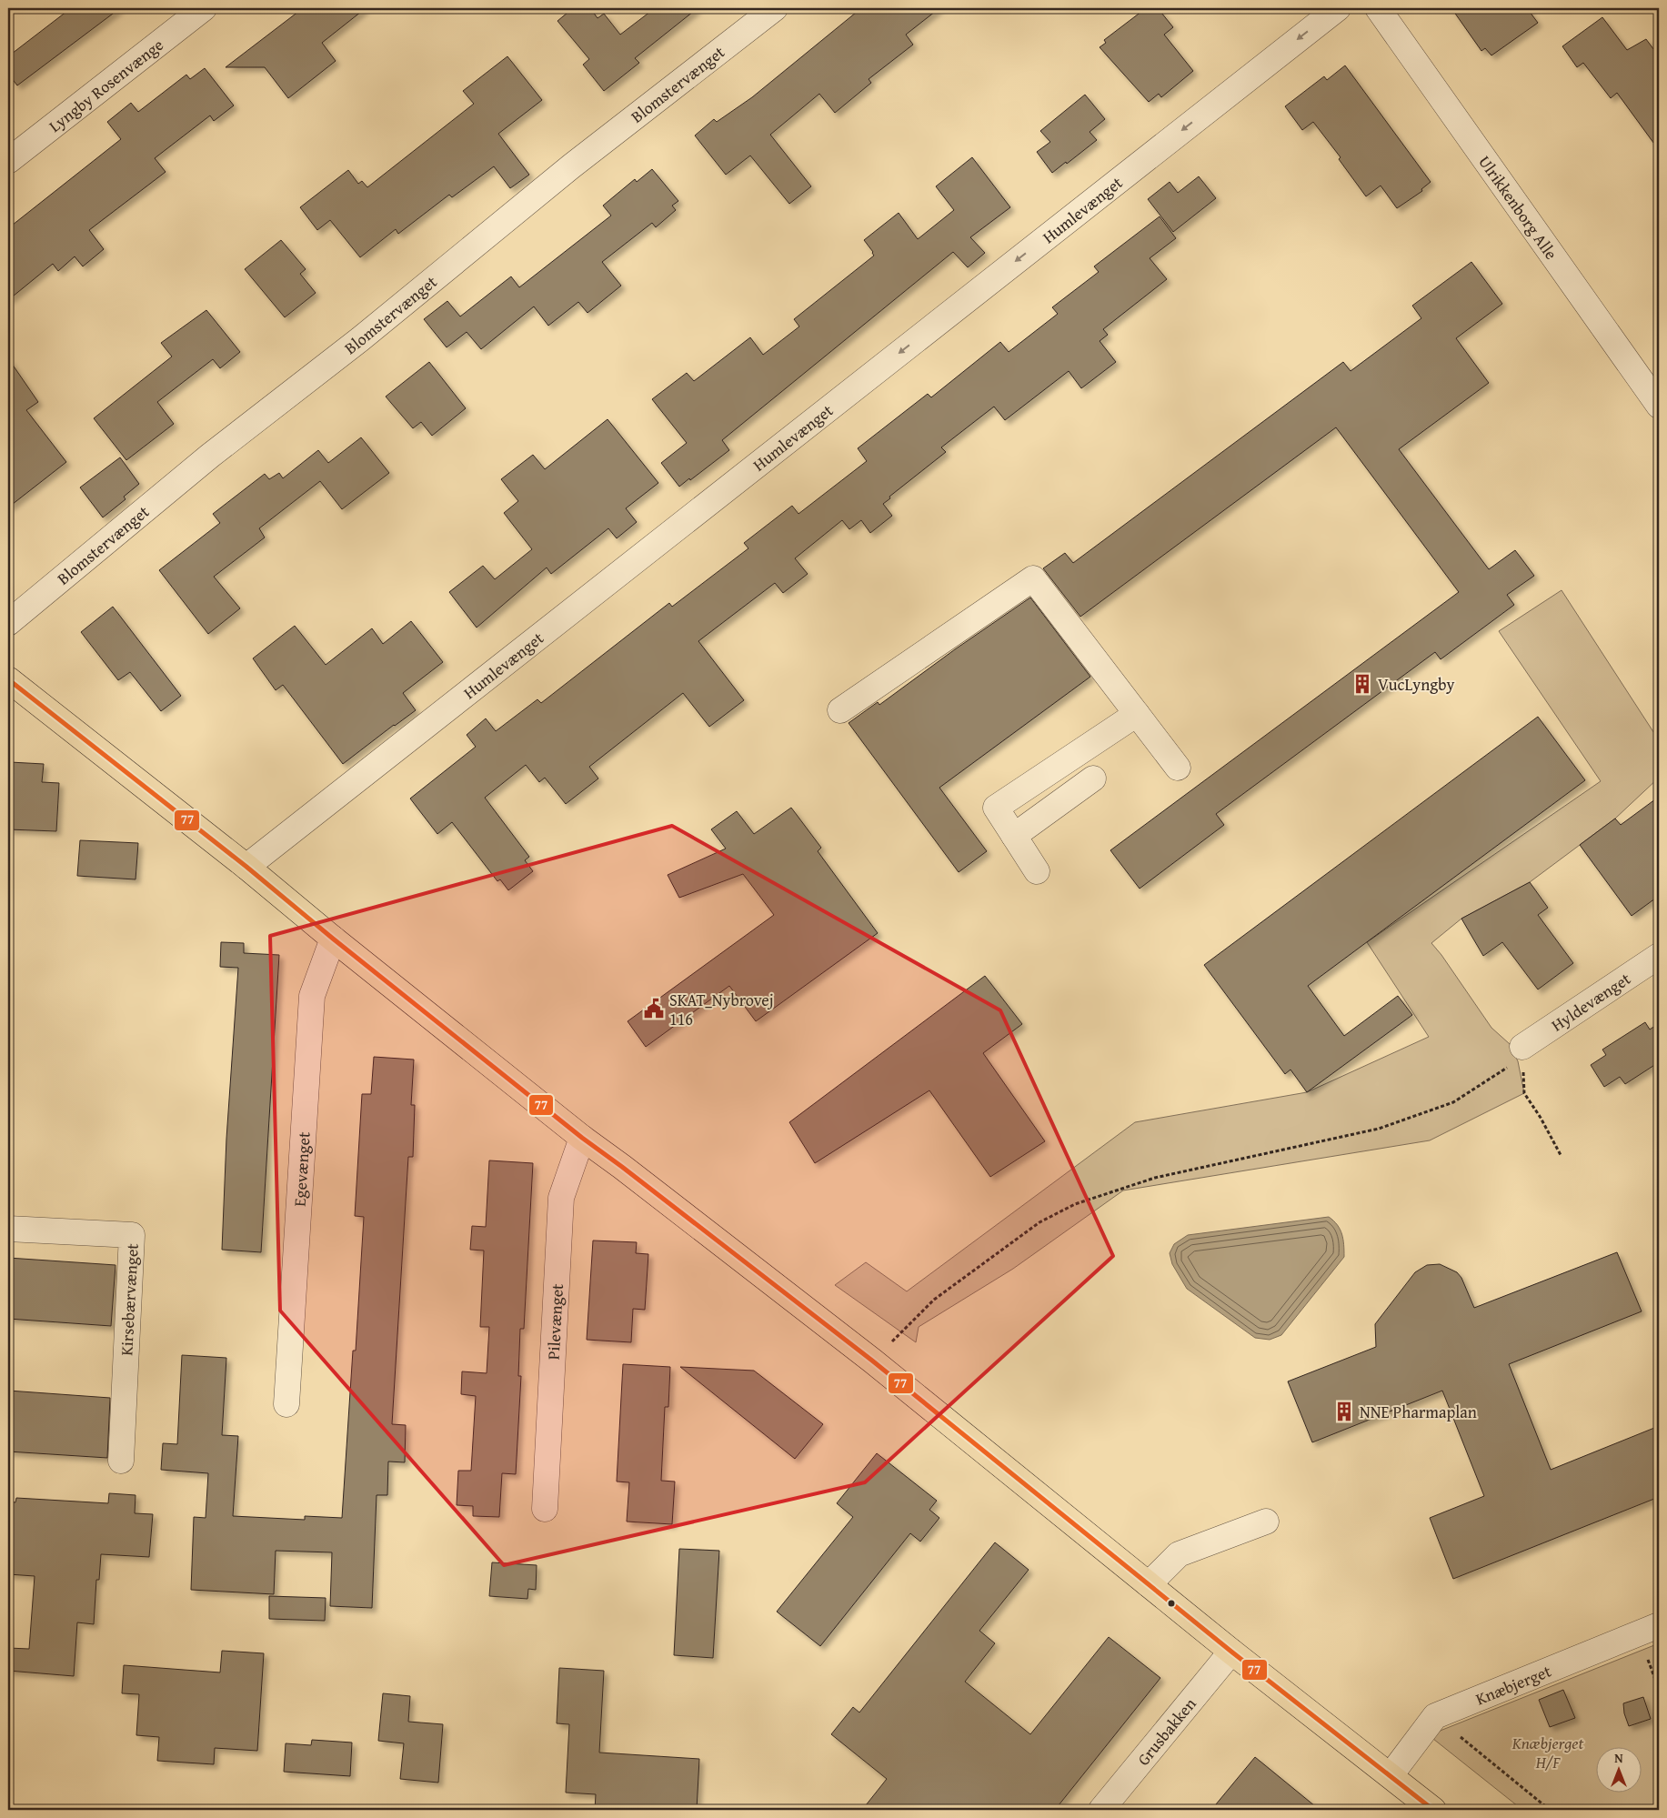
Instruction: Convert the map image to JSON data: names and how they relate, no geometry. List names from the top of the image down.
{
  "streets": {
    "street": [
      "Blomstervænget",
      "Lyngby Rosenvænge",
      "Ulrikkenborg Alle",
      "Humlevænget",
      "Hyldevænget",
      "Egevænget",
      "Kirsebærvænget",
      "Pilevænget",
      "Knæbjerget",
      "Grusbakken"
    ]
  },
  "one_way": ["Humlevænget"],
  "parks": ["Knæbjerget H/F"],
  "places": {
    "building": ["VucLyngby", "NNE Pharmaplan"],
    "public building": ["SKAT_Nybrovej 116"]
  },
  "lines": ["transit line 77"],
  "north": "top"
}
